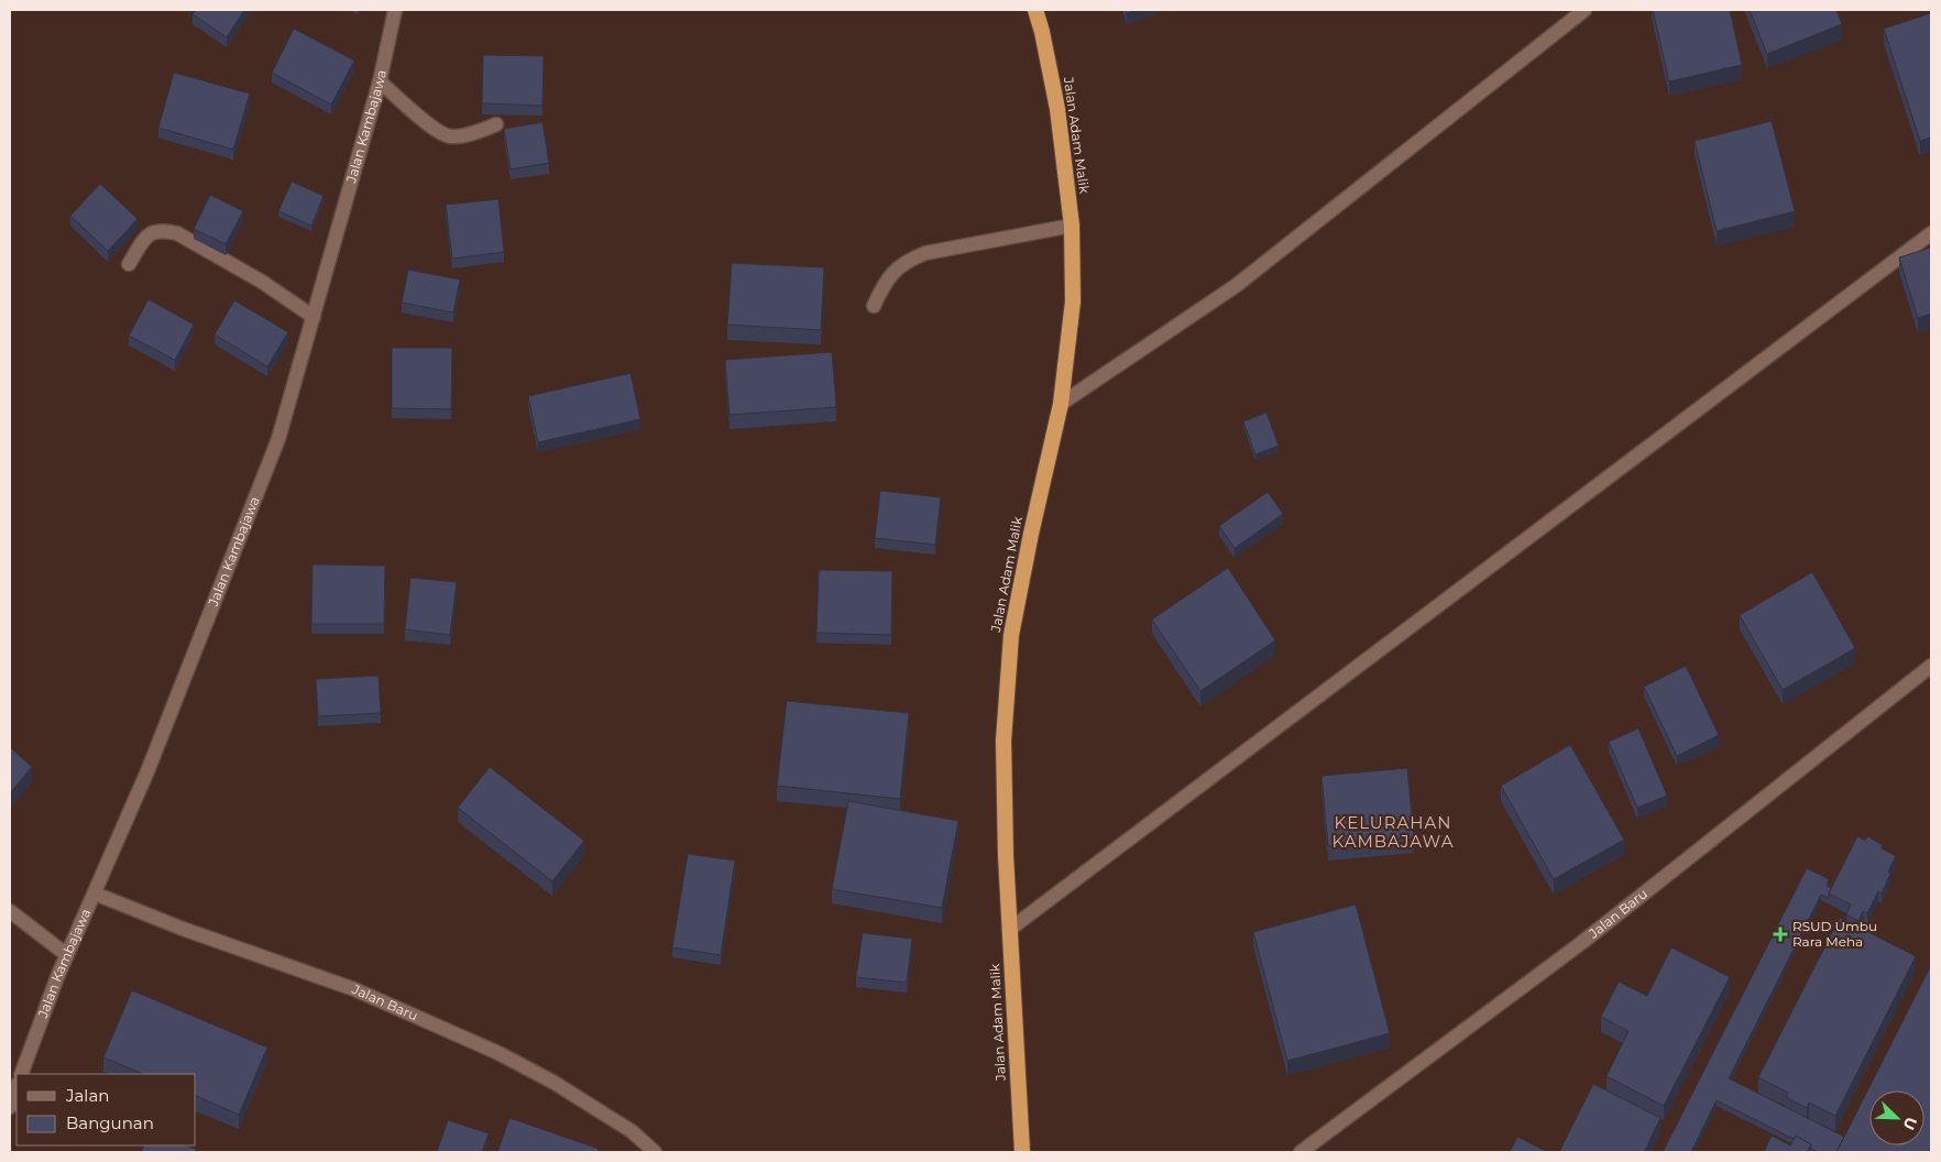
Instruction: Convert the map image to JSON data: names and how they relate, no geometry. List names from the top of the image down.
{
  "streets": {
    "highway": ["Jalan Adam Malik"],
    "street": ["Jalan Kambajawa", "Jalan Baru"]
  },
  "crossings": [
    ["Jalan Kambajawa", "Jalan Baru"]
  ],
  "districts": ["KELURAHAN KAMBAJAWA"],
  "places": {
    "health": ["RSUD Umbu Rara Meha"]
  },
  "legend": ["Jalan", "Bangunan"],
  "north": "bottom right"
}
